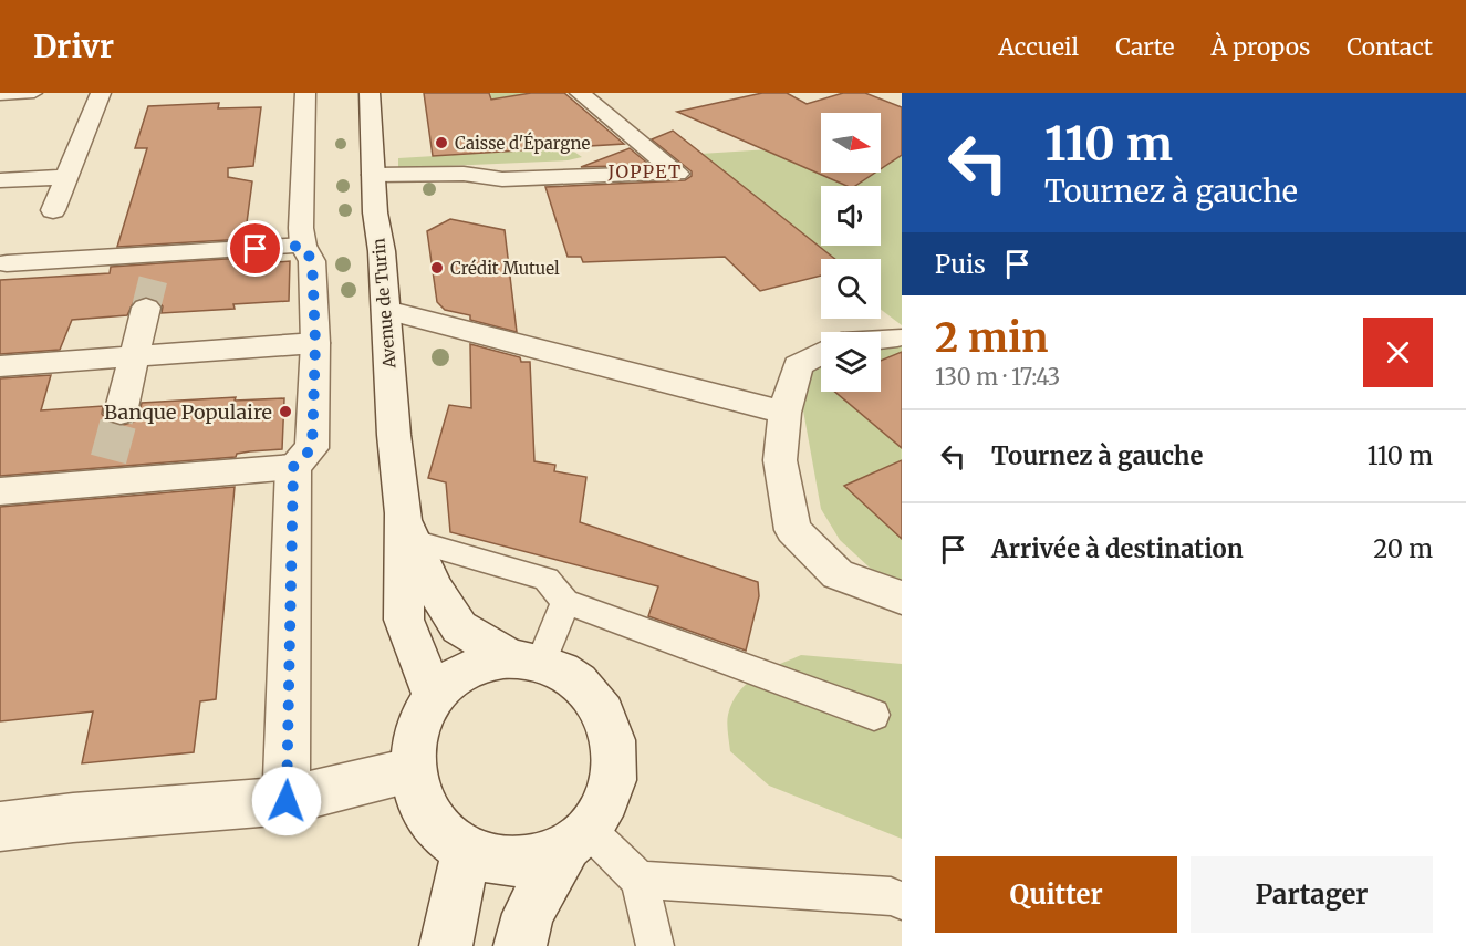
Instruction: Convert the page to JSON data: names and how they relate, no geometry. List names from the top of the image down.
{
  "streets": {
    "street": ["Avenue de Turin"]
  },
  "districts": ["JOPPET"],
  "places": ["Caisse d'Épargne", "Crédit Mutuel", "Banque Populaire"],
  "north": "right",
  "page": {
    "header": "Drivr",
    "nav": [
      "Accueil",
      "Carte",
      "À propos",
      "Contact"
    ],
    "turn": ["110 m", "Tournez à gauche"],
    "then": "Puis",
    "heading": ["2 min", "130 m · 17:43"],
    "list": [
      {
        "name": "Tournez à gauche",
        "value": "110 m"
      },
      {
        "name": "Arrivée à destination",
        "value": "20 m"
      }
    ],
    "buttons": ["Quitter", "Partager"]
  }
}
